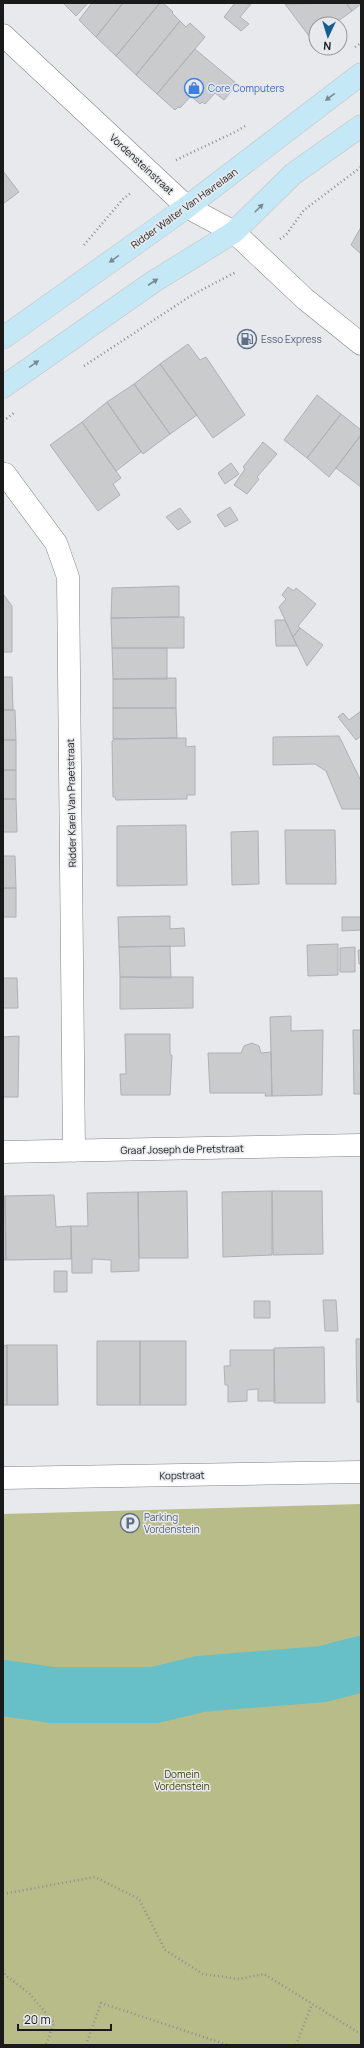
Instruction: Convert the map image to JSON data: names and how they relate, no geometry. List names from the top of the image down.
{
  "streets": {
    "main road": ["Ridder Walter Van Havrelaan"],
    "street": [
      "Vordensteinstraat",
      "Ridder Karel Van Praetstraat",
      "Graaf Joseph de Pretstraat",
      "Kopstraat"
    ]
  },
  "crossings": [
    ["Vordensteinstraat", "Ridder Walter Van Havrelaan"],
    ["Ridder Karel Van Praetstraat", "Graaf Joseph de Pretstraat"]
  ],
  "parks": ["Domein Vordenstein"],
  "places": {
    "shop": ["Core Computers"],
    "fuel station": ["Esso Express"],
    "parking": ["Parking Vordenstein"]
  },
  "scale_bar": "20 m",
  "north": "bottom"
}
